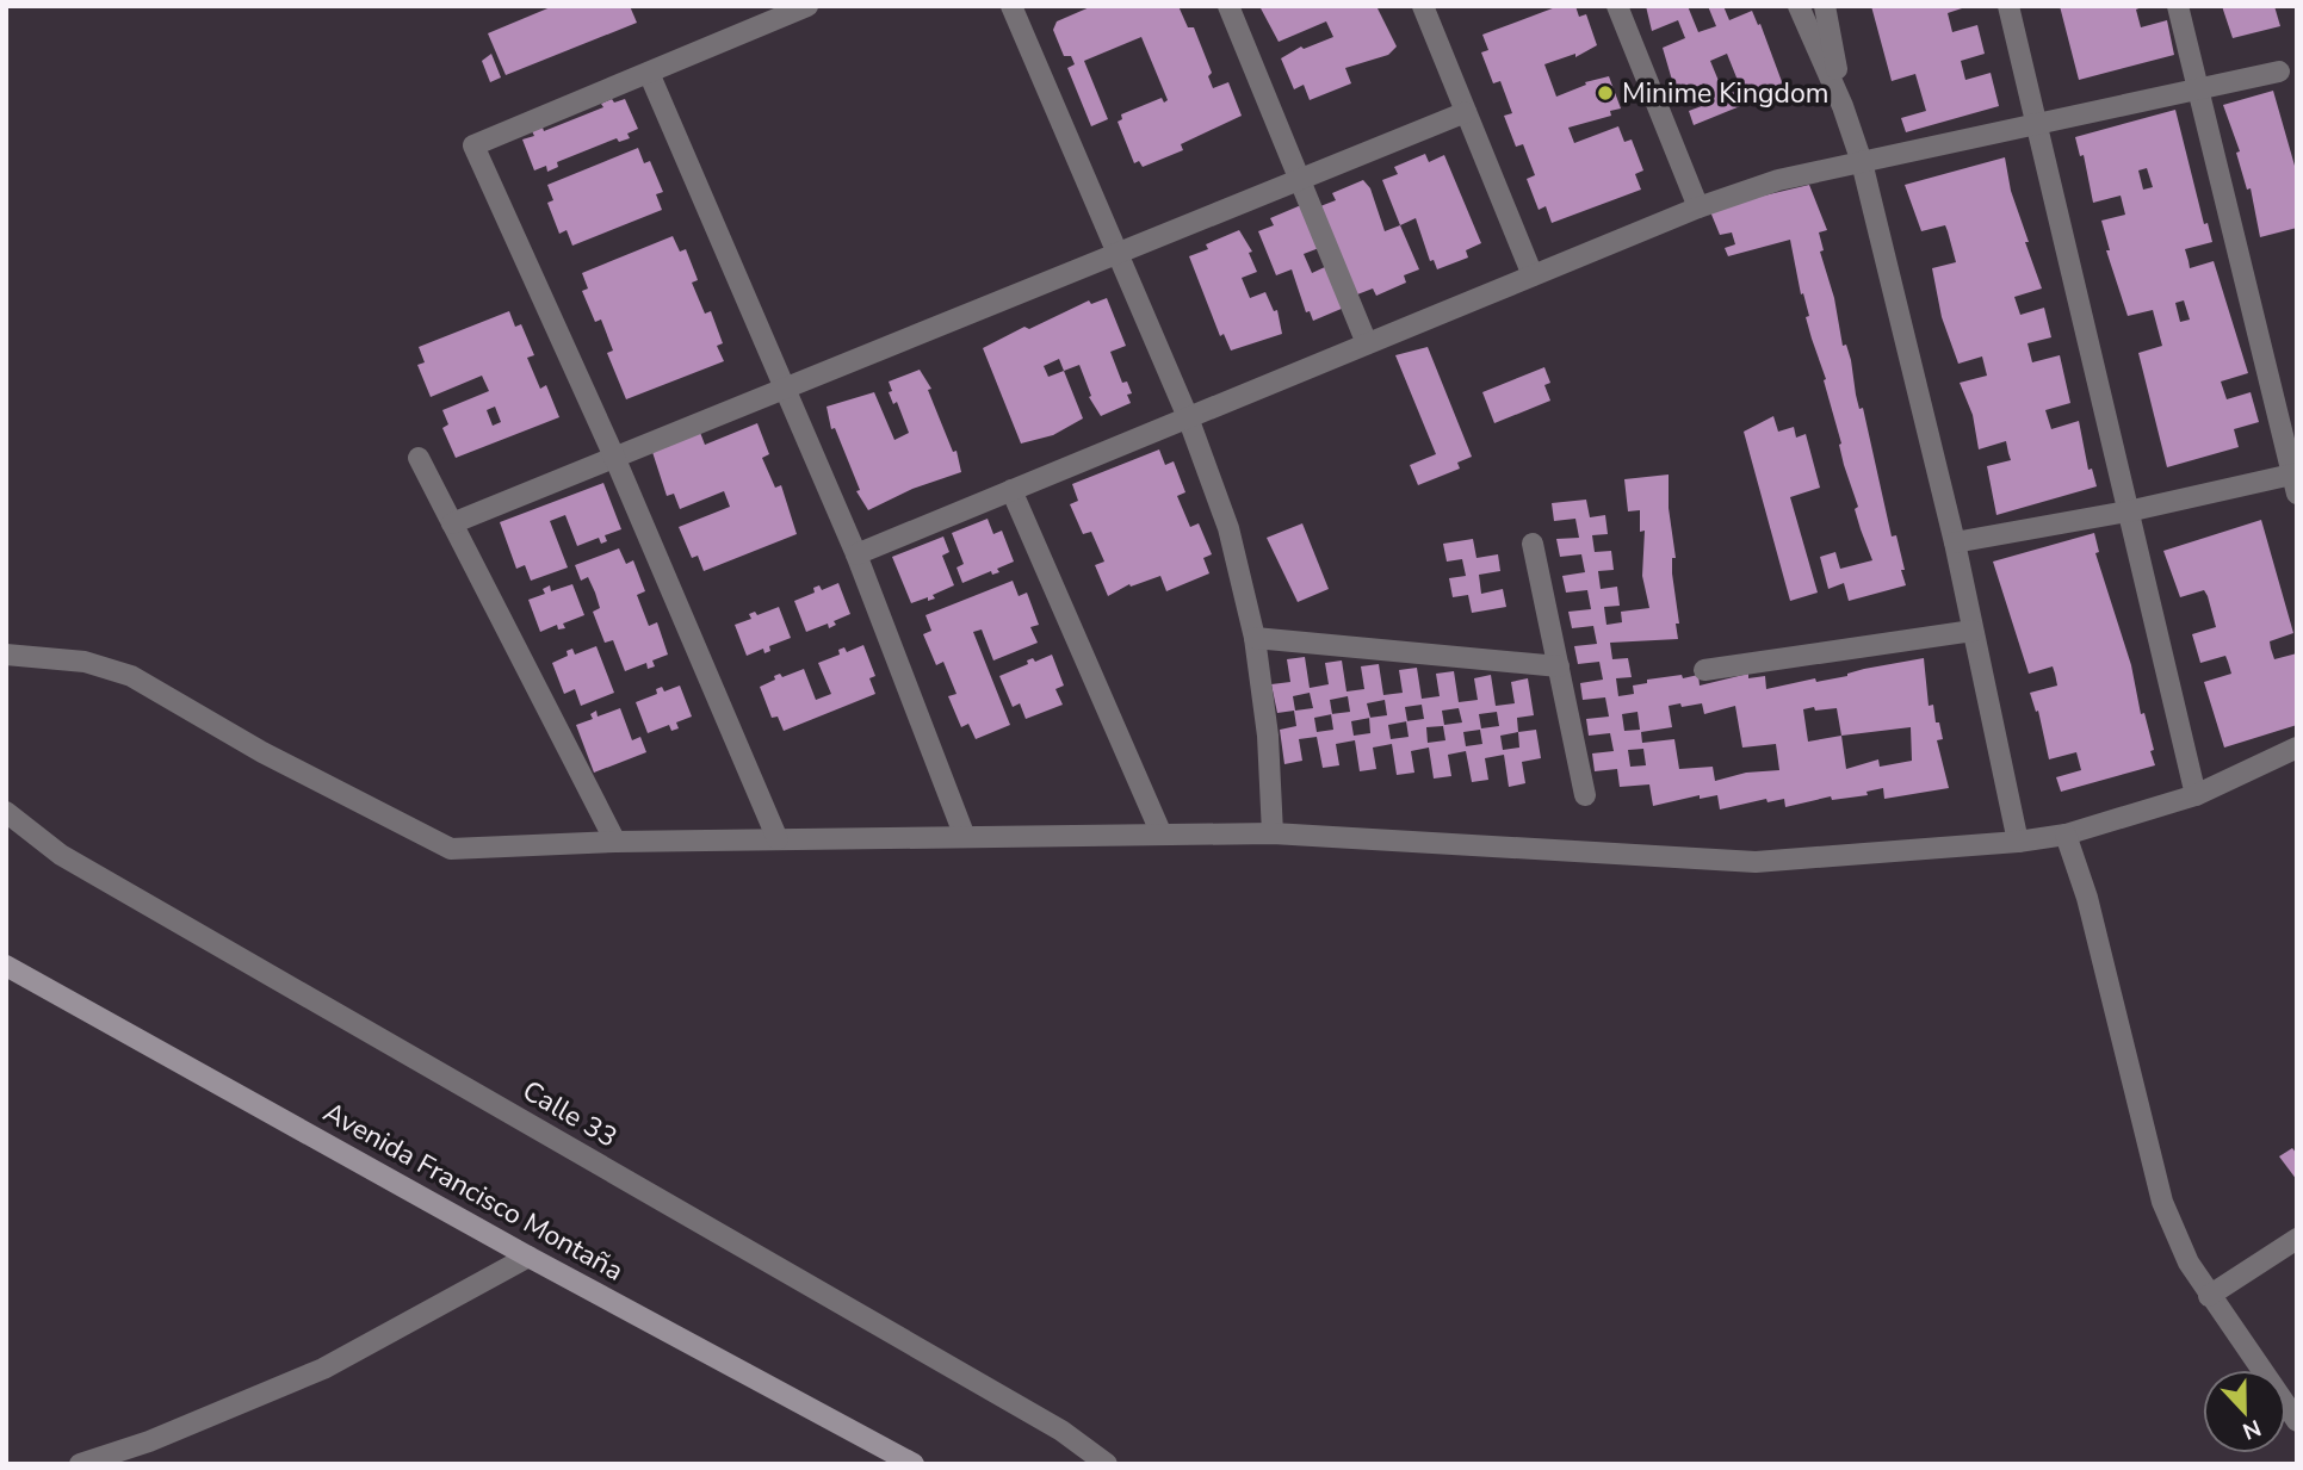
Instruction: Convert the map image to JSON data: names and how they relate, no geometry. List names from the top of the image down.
{
  "streets": {
    "main road": ["Avenida Francisco Montaña"],
    "street": ["Calle 33"]
  },
  "places": ["Minime Kingdom"],
  "north": "bottom"
}
